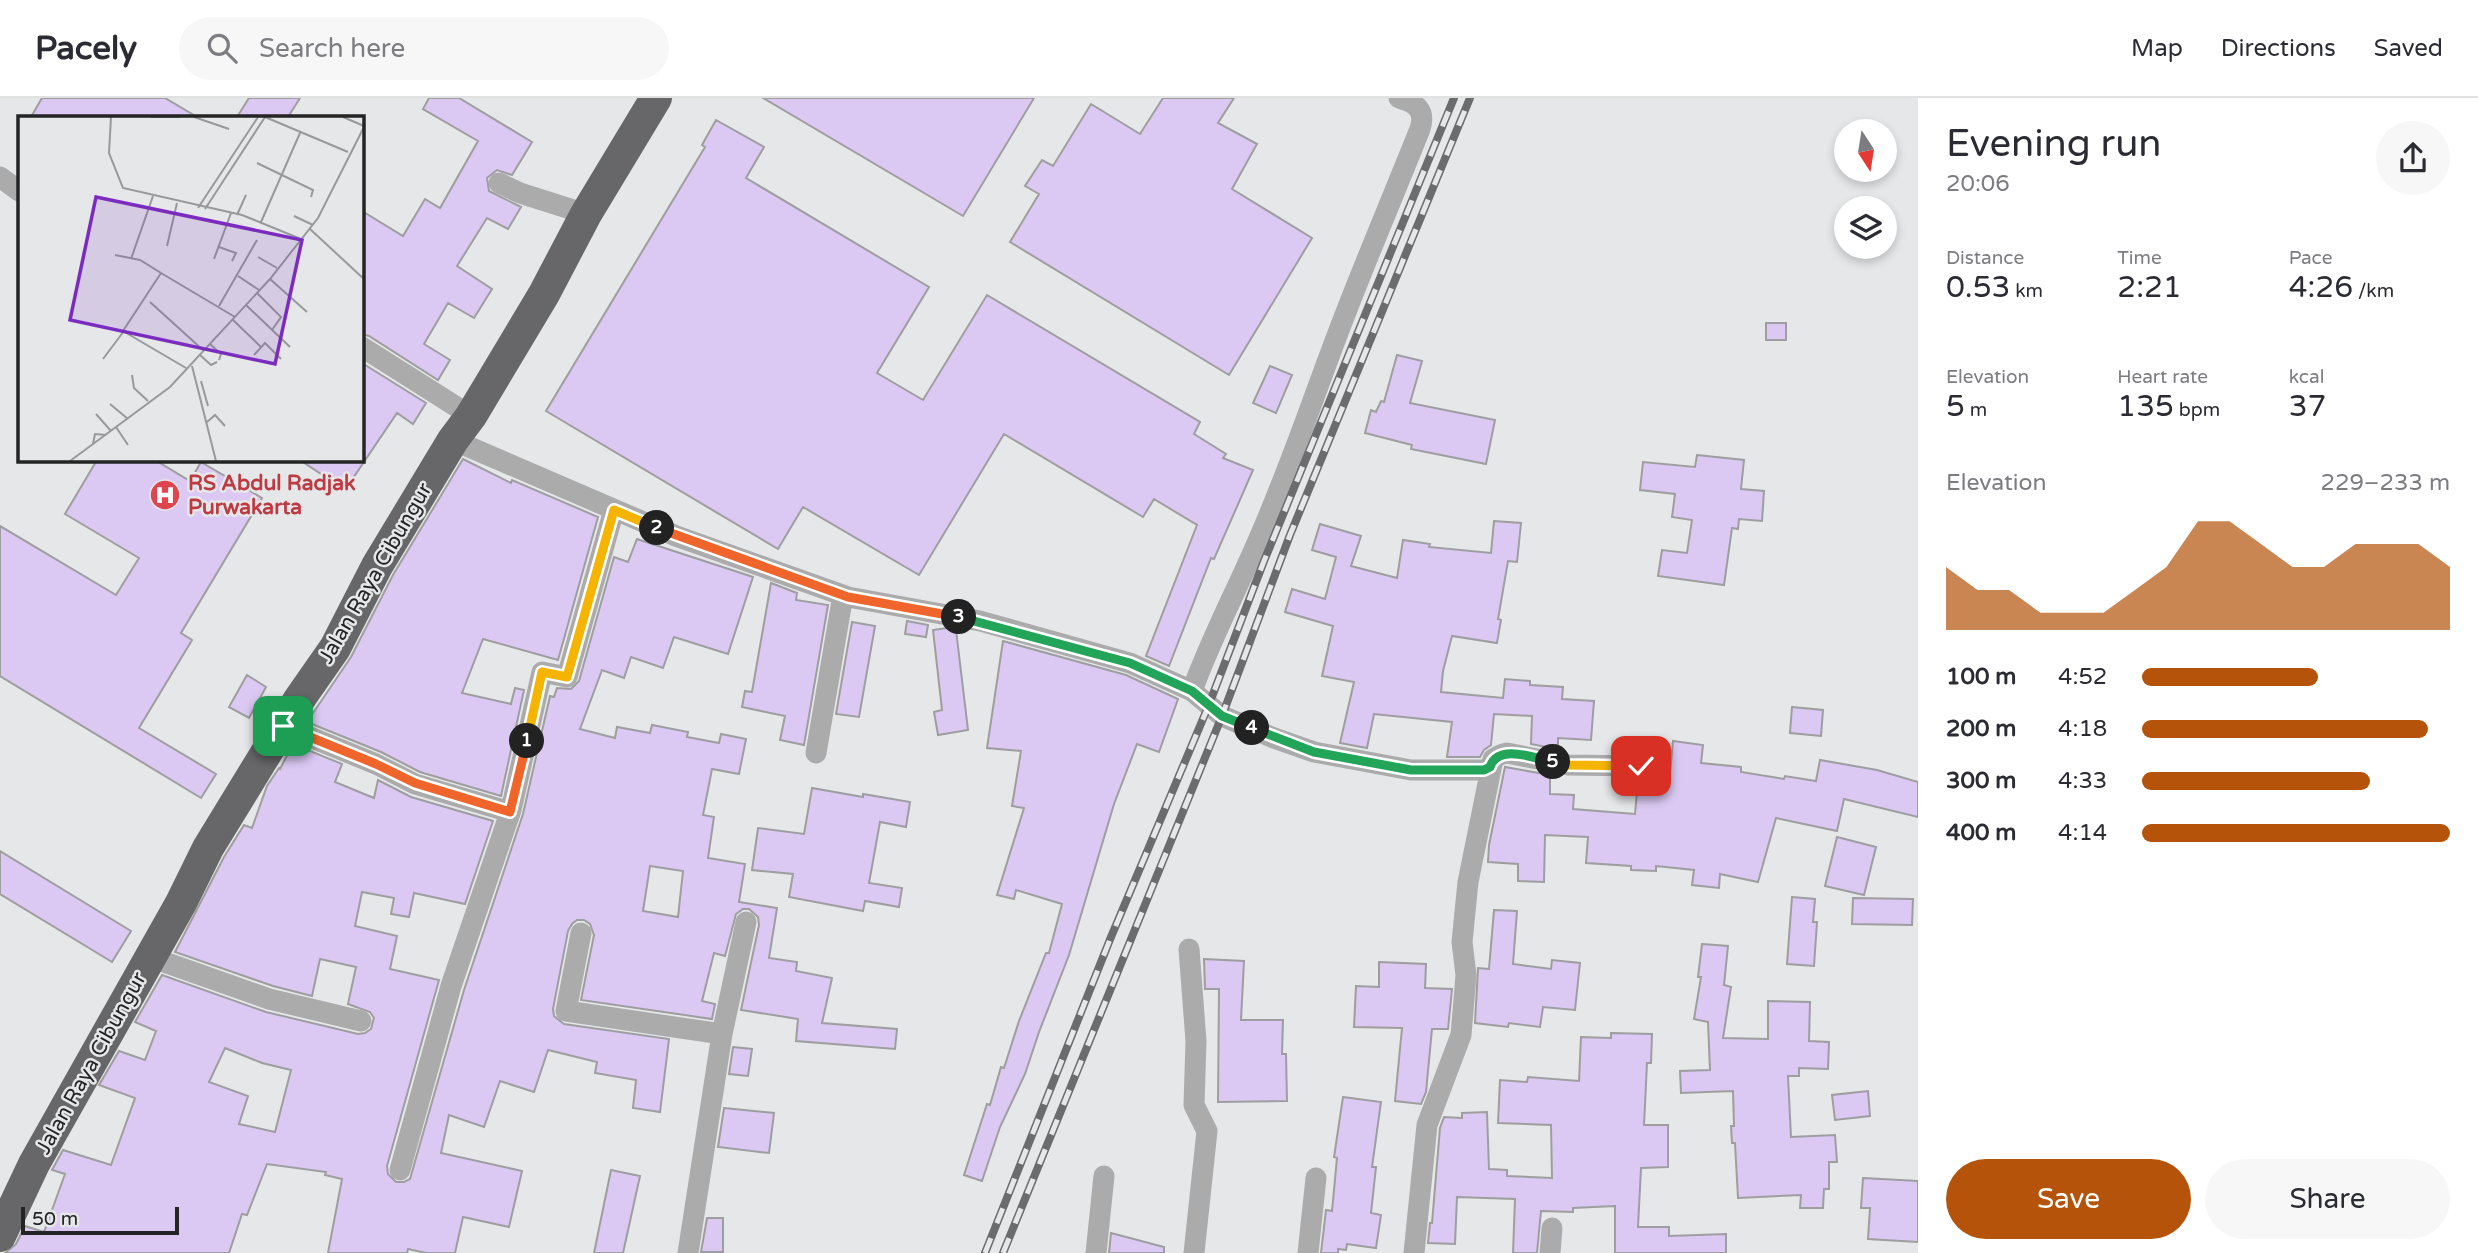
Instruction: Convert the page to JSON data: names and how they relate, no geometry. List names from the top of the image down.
{
  "streets": {
    "highway": ["Jalan Raya Cibungur"]
  },
  "places": {
    "hospital": ["RS Abdul Radjak Purwakarta"]
  },
  "scale_bar": "50 m",
  "north": "bottom",
  "page": {
    "header": "Pacely",
    "search": "Search here",
    "nav": ["Map", "Directions", "Saved"],
    "heading": ["Evening run", "20:06"],
    "stats": [
      ["Distance", "0.53 km"],
      ["Time", "2:21"],
      ["Pace", "4:26 /km"],
      ["Elevation", "5 m"],
      ["Heart rate", "135 bpm"],
      ["kcal", "37"]
    ],
    "chart": ["Elevation", "229–233 m"],
    "pins": [
      "2",
      "3",
      "4",
      "1",
      "5"
    ],
    "list": [
      {
        "name": "100 m",
        "note": "4:52"
      },
      {
        "name": "200 m",
        "note": "4:18"
      },
      {
        "name": "300 m",
        "note": "4:33"
      },
      {
        "name": "400 m",
        "note": "4:14"
      }
    ],
    "buttons": ["Save", "Share"],
    "scale": "50 m"
  }
}
